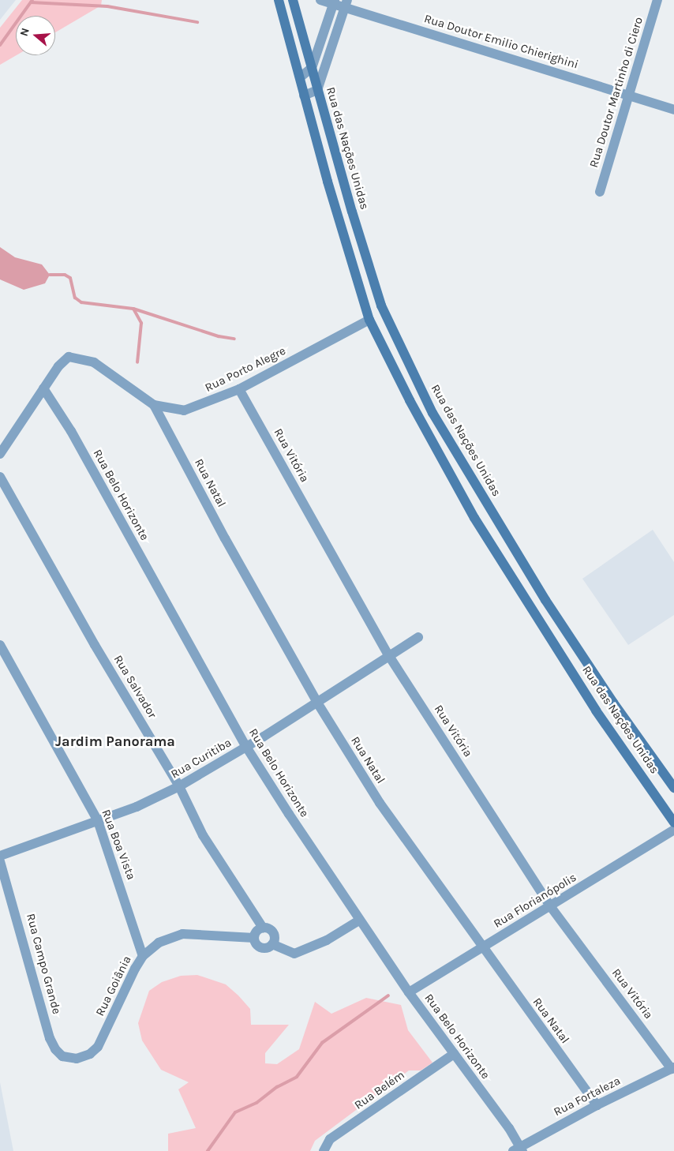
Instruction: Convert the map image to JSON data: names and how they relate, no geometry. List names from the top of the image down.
{
  "streets": {
    "main road": ["Rua das Nações Unidas"],
    "street": [
      "Rua Doutor Emilio Chierighini",
      "Rua Doutor Martinho di Ciero",
      "Rua Porto Alegre",
      "Rua Vitória",
      "Rua Natal",
      "Rua Belo Horizonte",
      "Rua Salvador",
      "Rua Curitiba",
      "Rua Boa Vista",
      "Rua Florianópolis",
      "Rua Campo Grande",
      "Rua Goiânia",
      "Rua Belém",
      "Rua Fortaleza"
    ]
  },
  "crossings": [
    ["Rua Doutor Emilio Chierighini", "Rua Doutor Martinho di Ciero"],
    ["Rua das Nações Unidas", "Rua Porto Alegre"],
    ["Rua Porto Alegre", "Rua Vitória"],
    ["Rua Porto Alegre", "Rua Natal"],
    ["Rua Porto Alegre", "Rua Belo Horizonte"],
    ["Rua Vitória", "Rua Curitiba"],
    ["Rua Vitória", "Rua Florianópolis"],
    ["Rua Vitória", "Rua Fortaleza"],
    ["Rua Natal", "Rua Curitiba"],
    ["Rua Natal", "Rua Florianópolis"],
    ["Rua Natal", "Rua Fortaleza"],
    ["Rua Belo Horizonte", "Rua Curitiba"],
    ["Rua Belo Horizonte", "Rua Florianópolis"],
    ["Rua Belo Horizonte", "Rua Belém"],
    ["Rua Belo Horizonte", "Rua Fortaleza"],
    ["Rua Salvador", "Rua Curitiba"],
    ["Rua Salvador", "Rua Goiânia"],
    ["Rua Curitiba", "Rua Boa Vista"],
    ["Rua Boa Vista", "Rua Goiânia"],
    ["Rua Campo Grande", "Rua Goiânia"]
  ],
  "districts": ["Jardim Panorama"],
  "north": "left"
}
